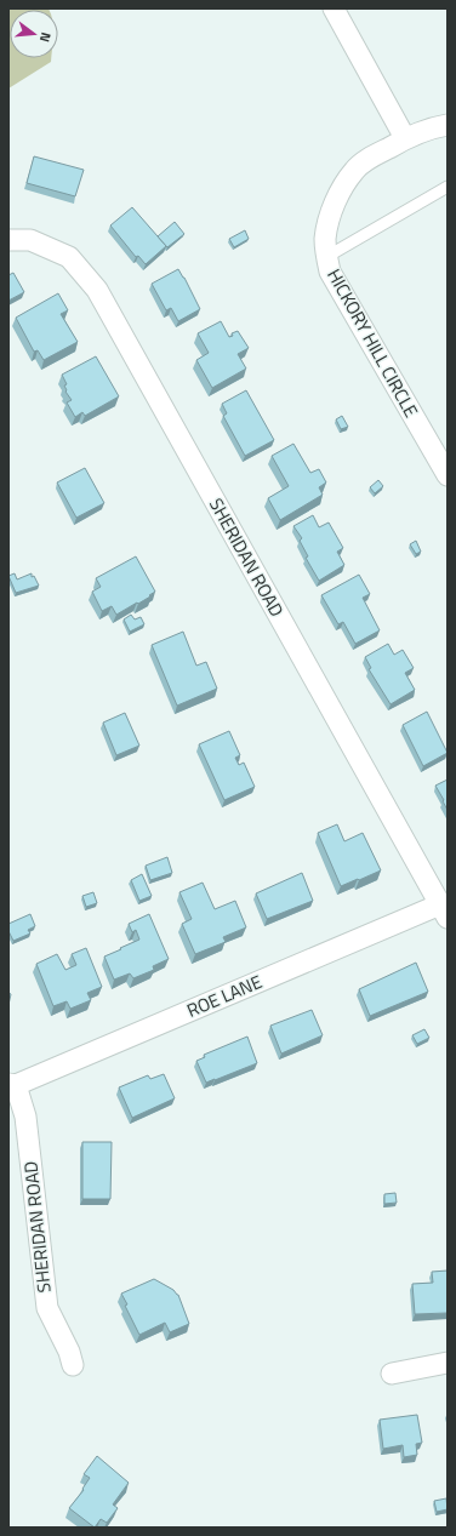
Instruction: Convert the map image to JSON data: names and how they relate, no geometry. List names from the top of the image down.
{
  "streets": {
    "street": ["HICKORY HILL CIRCLE", "SHERIDAN ROAD", "ROE LANE"]
  },
  "crossings": [
    ["SHERIDAN ROAD", "ROE LANE"]
  ],
  "north": "right"
}
